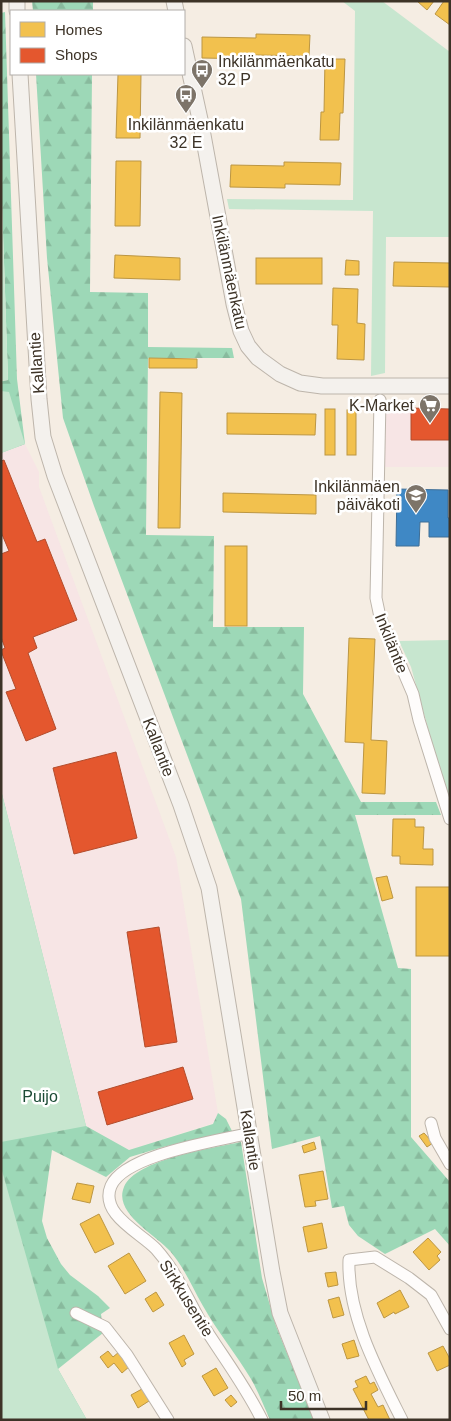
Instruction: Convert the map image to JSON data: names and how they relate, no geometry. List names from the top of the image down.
{
  "streets": {
    "main road": ["Inkilänmäenkatu", "Kallantie"],
    "street": ["Inkiläntie", "Sirkkusentie"]
  },
  "crossings": [
    ["Kallantie", "Sirkkusentie"]
  ],
  "parks": ["Puijo"],
  "places": {
    "bus stop": ["Inkilänmäenkatu 32 P", "Inkilänmäenkatu 32 E"],
    "supermarket": ["K-Market"],
    "school or university": ["Inkilänmäen päiväkoti"]
  },
  "legend": ["Homes", "Shops"],
  "scale_bar": "50 m"
}
